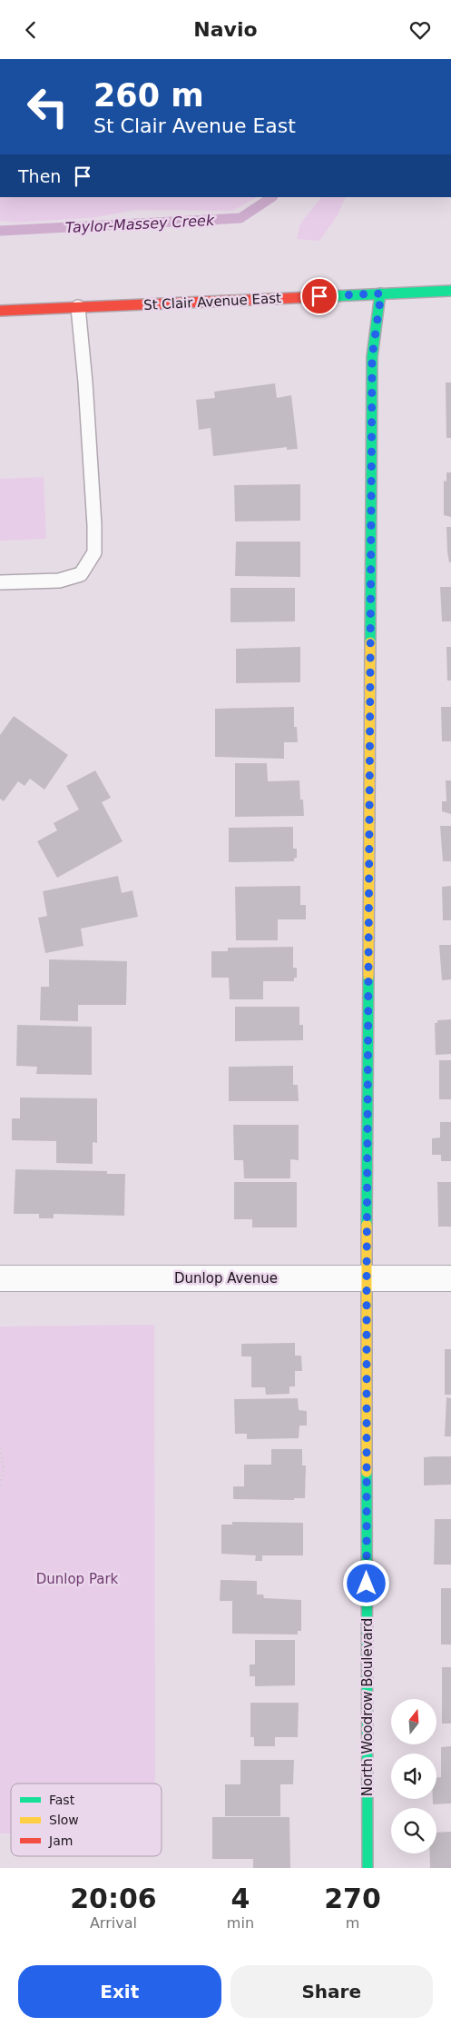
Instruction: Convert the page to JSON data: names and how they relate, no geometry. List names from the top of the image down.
{
  "streets": {
    "street": ["St Clair Avenue East", "Dunlop Avenue", "North Woodrow Boulevard"]
  },
  "crossings": [
    ["St Clair Avenue East", "North Woodrow Boulevard"],
    ["Dunlop Avenue", "North Woodrow Boulevard"]
  ],
  "water": ["Taylor-Massey Creek"],
  "parks": ["Dunlop Park"],
  "legend": ["Fast", "Slow", "Jam"],
  "north": "top",
  "page": {
    "header": "Navio",
    "turn": ["260 m", "St Clair Avenue East"],
    "then": "Then",
    "eta": [
      "20:06",
      "Arrival",
      "4",
      "min",
      "270",
      "m"
    ],
    "buttons": ["Exit", "Share"]
  }
}
